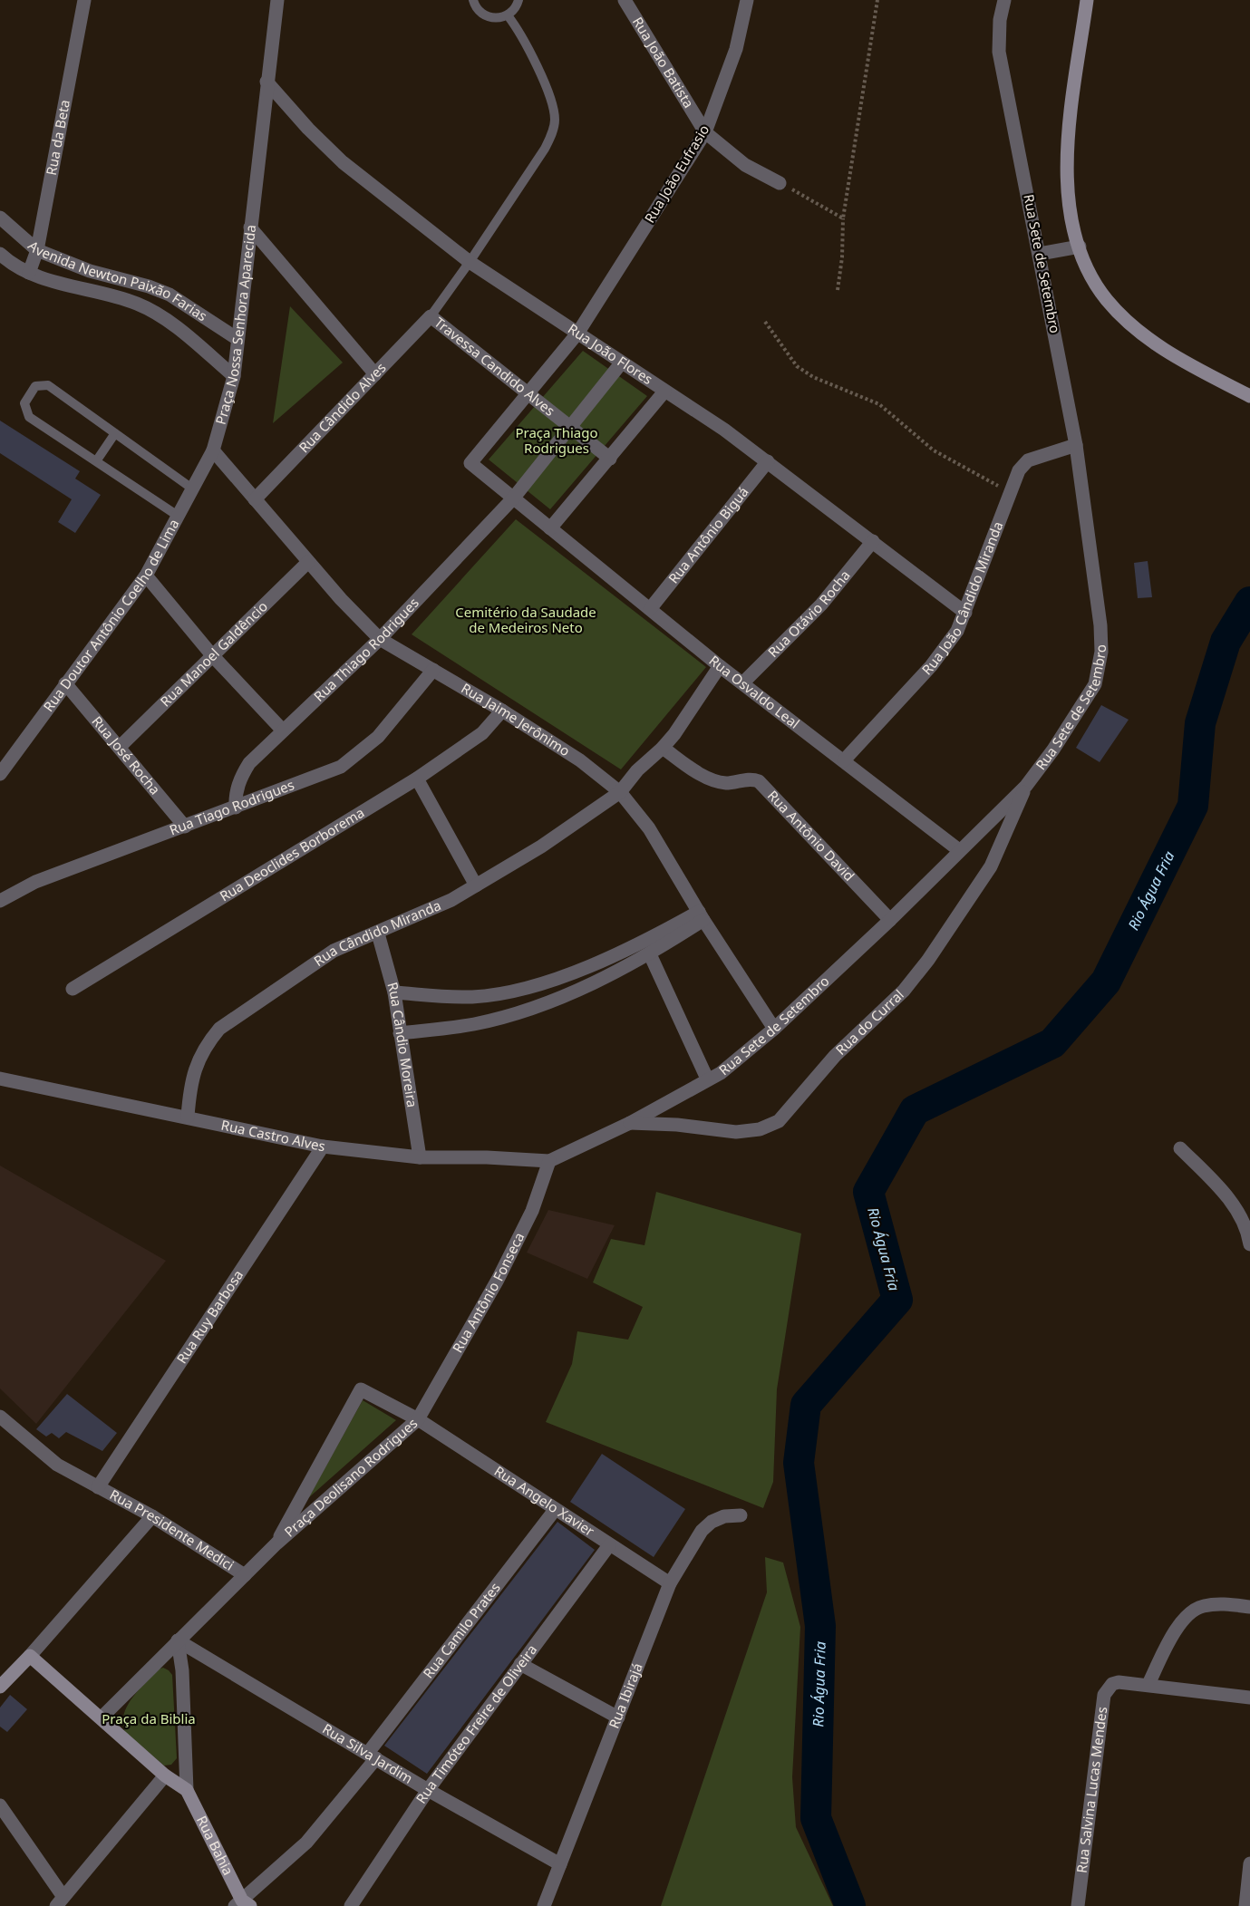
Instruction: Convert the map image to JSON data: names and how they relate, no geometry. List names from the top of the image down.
{
  "streets": {
    "street": [
      "Rua João Batista",
      "Rua da Beta",
      "Rua João Eufrasio",
      "Rua Sete de Setembro",
      "Avenida Newton Paixão Farias",
      "Praça Nossa Senhora Aparecida",
      "Rua João Flores",
      "Travessa Candido Alves",
      "Rua Cândido Alves",
      "Rua Antônio Biguá",
      "Rua João Cândido Miranda",
      "Rua Otávio Rocha",
      "Rua Doutor Antônio Coelho de Lima",
      "Rua Thiago Rodrigues",
      "Rua Manoel Galdêncio",
      "Rua Osvaldo Leal",
      "Rua Jaime Jerônimo",
      "Rua José Rocha",
      "Rua Tiago Rodrigues",
      "Rua Antônio David",
      "Rua Deoclides Borborema",
      "Rua Cândido Miranda",
      "Rua do Curral",
      "Rua Cândio Moreira",
      "Rua Castro Alves",
      "Rua Antônio Fonseca",
      "Rua Ruy Barbosa",
      "Praça Deolisano Rodrigues",
      "Rua Angelo Xavier",
      "Rua Presidente Medici",
      "Rua Camilo Prates",
      "Rua Ibirajá",
      "Rua Timóteo Freire de Oliveira",
      "Rua Silva Jardim",
      "Rua Salvina Lucas Mendes",
      "Rua Bahia"
    ]
  },
  "crossings": [
    ["Rua João Batista", "Rua João Eufrasio"],
    ["Rua da Beta", "Avenida Newton Paixão Farias"],
    ["Rua João Eufrasio", "Rua João Flores"],
    ["Rua Sete de Setembro", "Rua João Cândido Miranda"],
    ["Rua Sete de Setembro", "Rua Osvaldo Leal"],
    ["Rua Sete de Setembro", "Rua Jaime Jerônimo"],
    ["Rua Sete de Setembro", "Rua Antônio David"],
    ["Rua Sete de Setembro", "Rua do Curral"],
    ["Rua Sete de Setembro", "Rua Castro Alves"],
    ["Rua Sete de Setembro", "Rua Antônio Fonseca"],
    ["Avenida Newton Paixão Farias", "Praça Nossa Senhora Aparecida"],
    ["Praça Nossa Senhora Aparecida", "Rua Cândido Alves"],
    ["Praça Nossa Senhora Aparecida", "Rua Doutor Antônio Coelho de Lima"],
    ["Praça Nossa Senhora Aparecida", "Rua Jaime Jerônimo"],
    ["Rua João Flores", "Rua Antônio Biguá"],
    ["Rua João Flores", "Rua João Cândido Miranda"],
    ["Rua João Flores", "Rua Otávio Rocha"],
    ["Travessa Candido Alves", "Rua Cândido Alves"],
    ["Rua Cândido Alves", "Rua Jaime Jerônimo"],
    ["Rua Antônio Biguá", "Rua Osvaldo Leal"],
    ["Rua João Cândido Miranda", "Rua Osvaldo Leal"],
    ["Rua Otávio Rocha", "Rua Osvaldo Leal"],
    ["Rua Doutor Antônio Coelho de Lima", "Rua Jaime Jerônimo"],
    ["Rua Doutor Antônio Coelho de Lima", "Rua José Rocha"],
    ["Rua Thiago Rodrigues", "Rua Jaime Jerônimo"],
    ["Rua Thiago Rodrigues", "Rua Tiago Rodrigues"],
    ["Rua Manoel Galdêncio", "Rua Jaime Jerônimo"],
    ["Rua Manoel Galdêncio", "Rua José Rocha"],
    ["Rua Osvaldo Leal", "Rua Cândido Miranda"],
    ["Rua Jaime Jerônimo", "Rua Tiago Rodrigues"],
    ["Rua Jaime Jerônimo", "Rua Deoclides Borborema"],
    ["Rua Jaime Jerônimo", "Rua Cândido Miranda"],
    ["Rua José Rocha", "Rua Tiago Rodrigues"],
    ["Rua Antônio David", "Rua Cândido Miranda"],
    ["Rua Cândido Miranda", "Rua Cândio Moreira"],
    ["Rua Cândido Miranda", "Rua Castro Alves"],
    ["Rua Cândio Moreira", "Rua Castro Alves"],
    ["Rua Castro Alves", "Rua Antônio Fonseca"],
    ["Rua Castro Alves", "Rua Ruy Barbosa"],
    ["Rua Antônio Fonseca", "Praça Deolisano Rodrigues"],
    ["Rua Antônio Fonseca", "Rua Angelo Xavier"],
    ["Rua Ruy Barbosa", "Rua Presidente Medici"],
    ["Praça Deolisano Rodrigues", "Rua Angelo Xavier"],
    ["Praça Deolisano Rodrigues", "Rua Presidente Medici"],
    ["Rua Angelo Xavier", "Rua Camilo Prates"],
    ["Rua Angelo Xavier", "Rua Ibirajá"],
    ["Rua Angelo Xavier", "Rua Timóteo Freire de Oliveira"],
    ["Rua Camilo Prates", "Rua Silva Jardim"],
    ["Rua Camilo Prates", "Rua Bahia"],
    ["Rua Ibirajá", "Rua Silva Jardim"],
    ["Rua Timóteo Freire de Oliveira", "Rua Silva Jardim"]
  ],
  "water": ["Rio Água Fria"],
  "parks": ["Praça Thiago Rodrigues", "Cemitério da Saudade de Medeiros Neto", "Praça da Biblia"]
}
